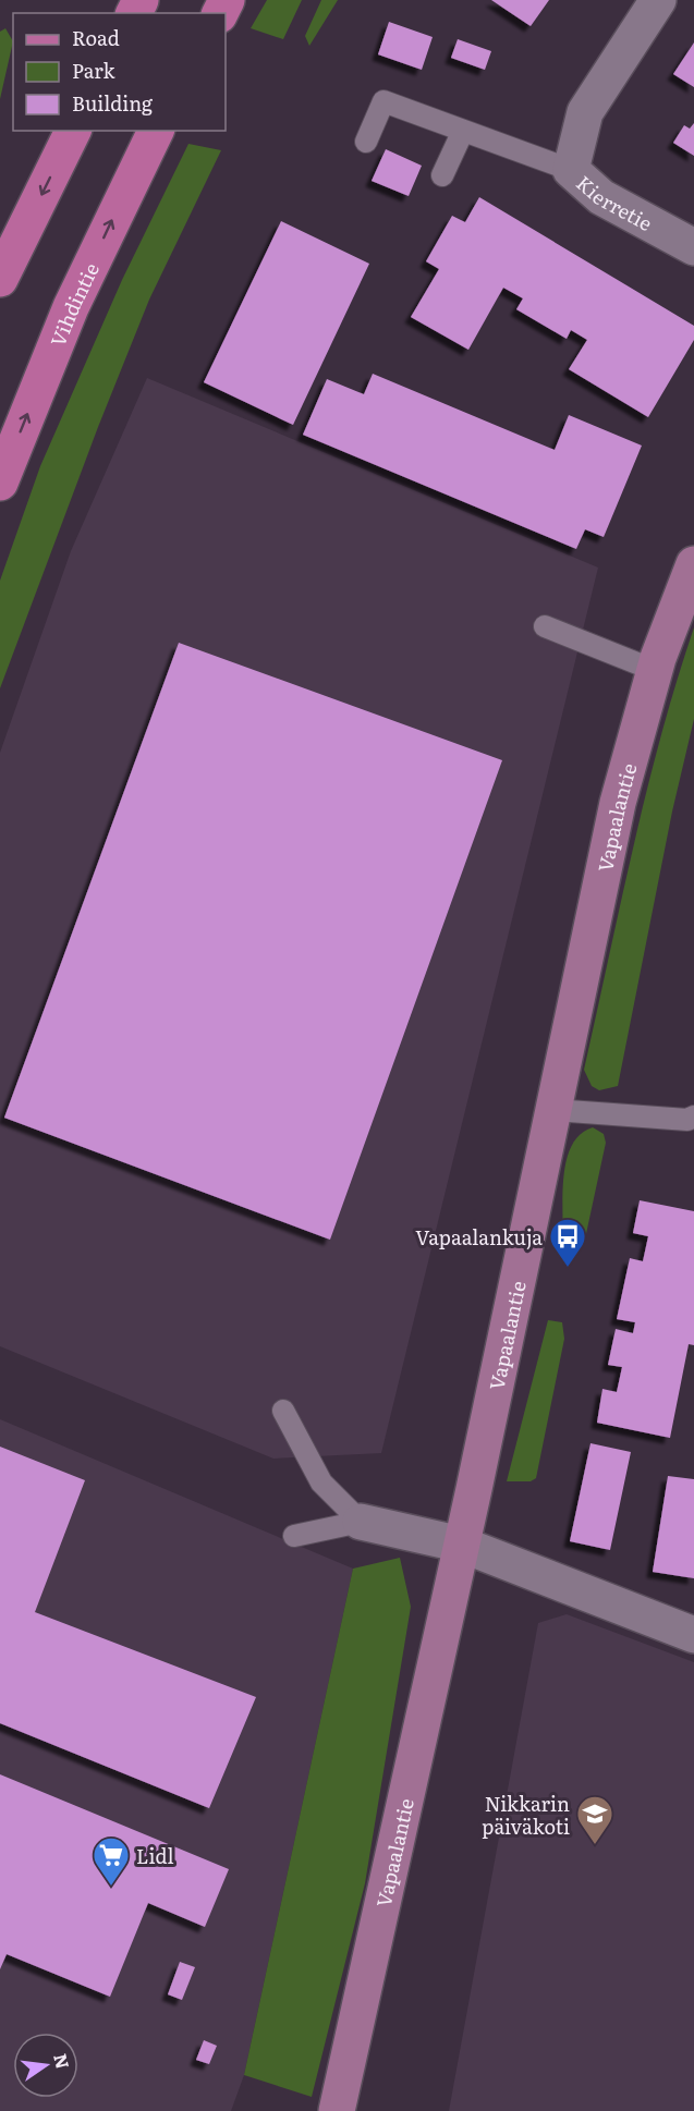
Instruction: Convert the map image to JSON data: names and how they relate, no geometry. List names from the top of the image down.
{
  "streets": {
    "main road": ["Vihdintie"],
    "street": ["Kierretie", "Vapaalantie"]
  },
  "places": {
    "bus stop": ["Vapaalankuja"],
    "school or university": ["Nikkarin päiväkoti"],
    "supermarket": ["Lidl"]
  },
  "legend": ["Road", "Park", "Building"],
  "north": "right"
}
